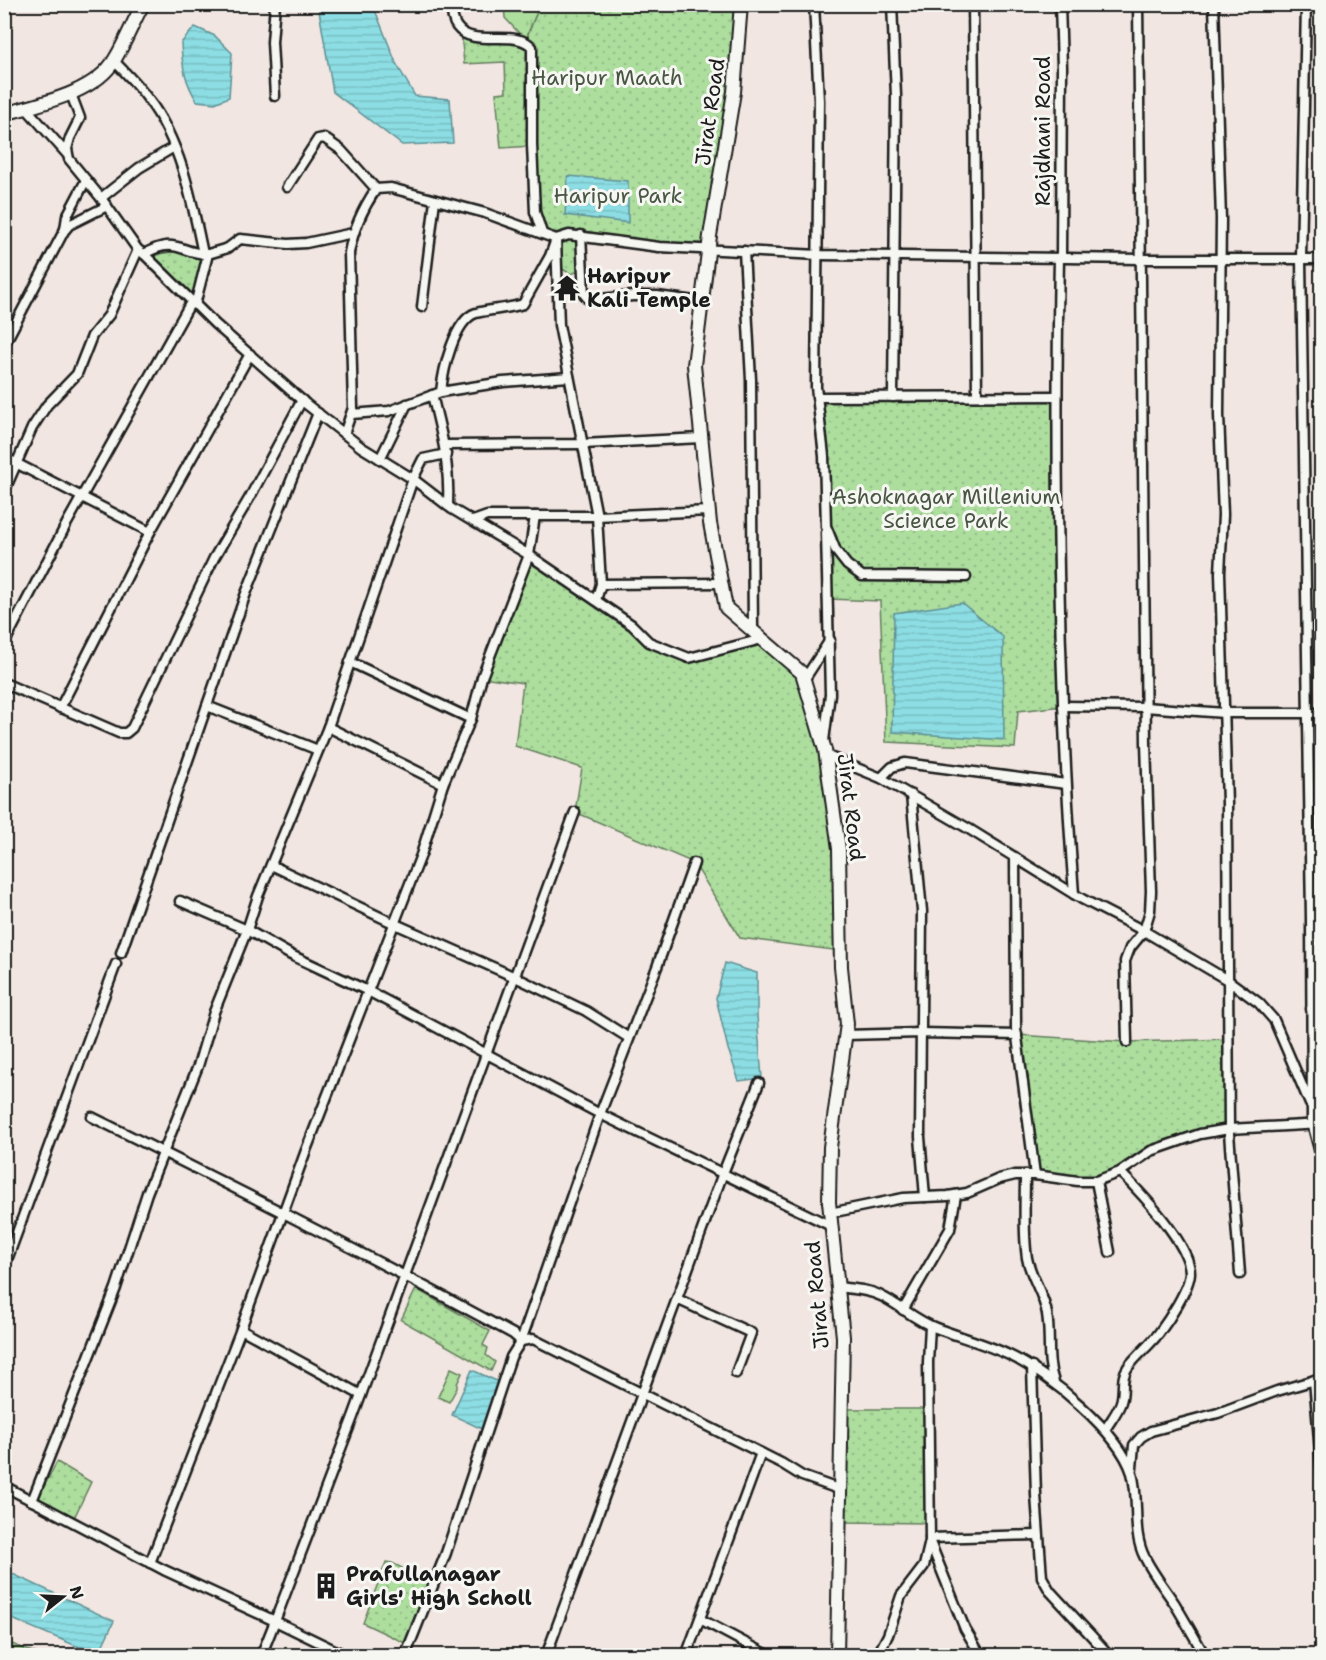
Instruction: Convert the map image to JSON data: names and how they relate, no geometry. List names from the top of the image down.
{
  "streets": {
    "main road": ["Jirat Road"],
    "street": ["Rajdhani Road"]
  },
  "parks": ["Haripur Maath", "Haripur Park", "Ashoknagar Millenium Science Park"],
  "places": {
    "temple": ["Haripur Kali Temple"],
    "building": ["Prafullanagar Girls' High Scholl"]
  },
  "north": "right"
}
